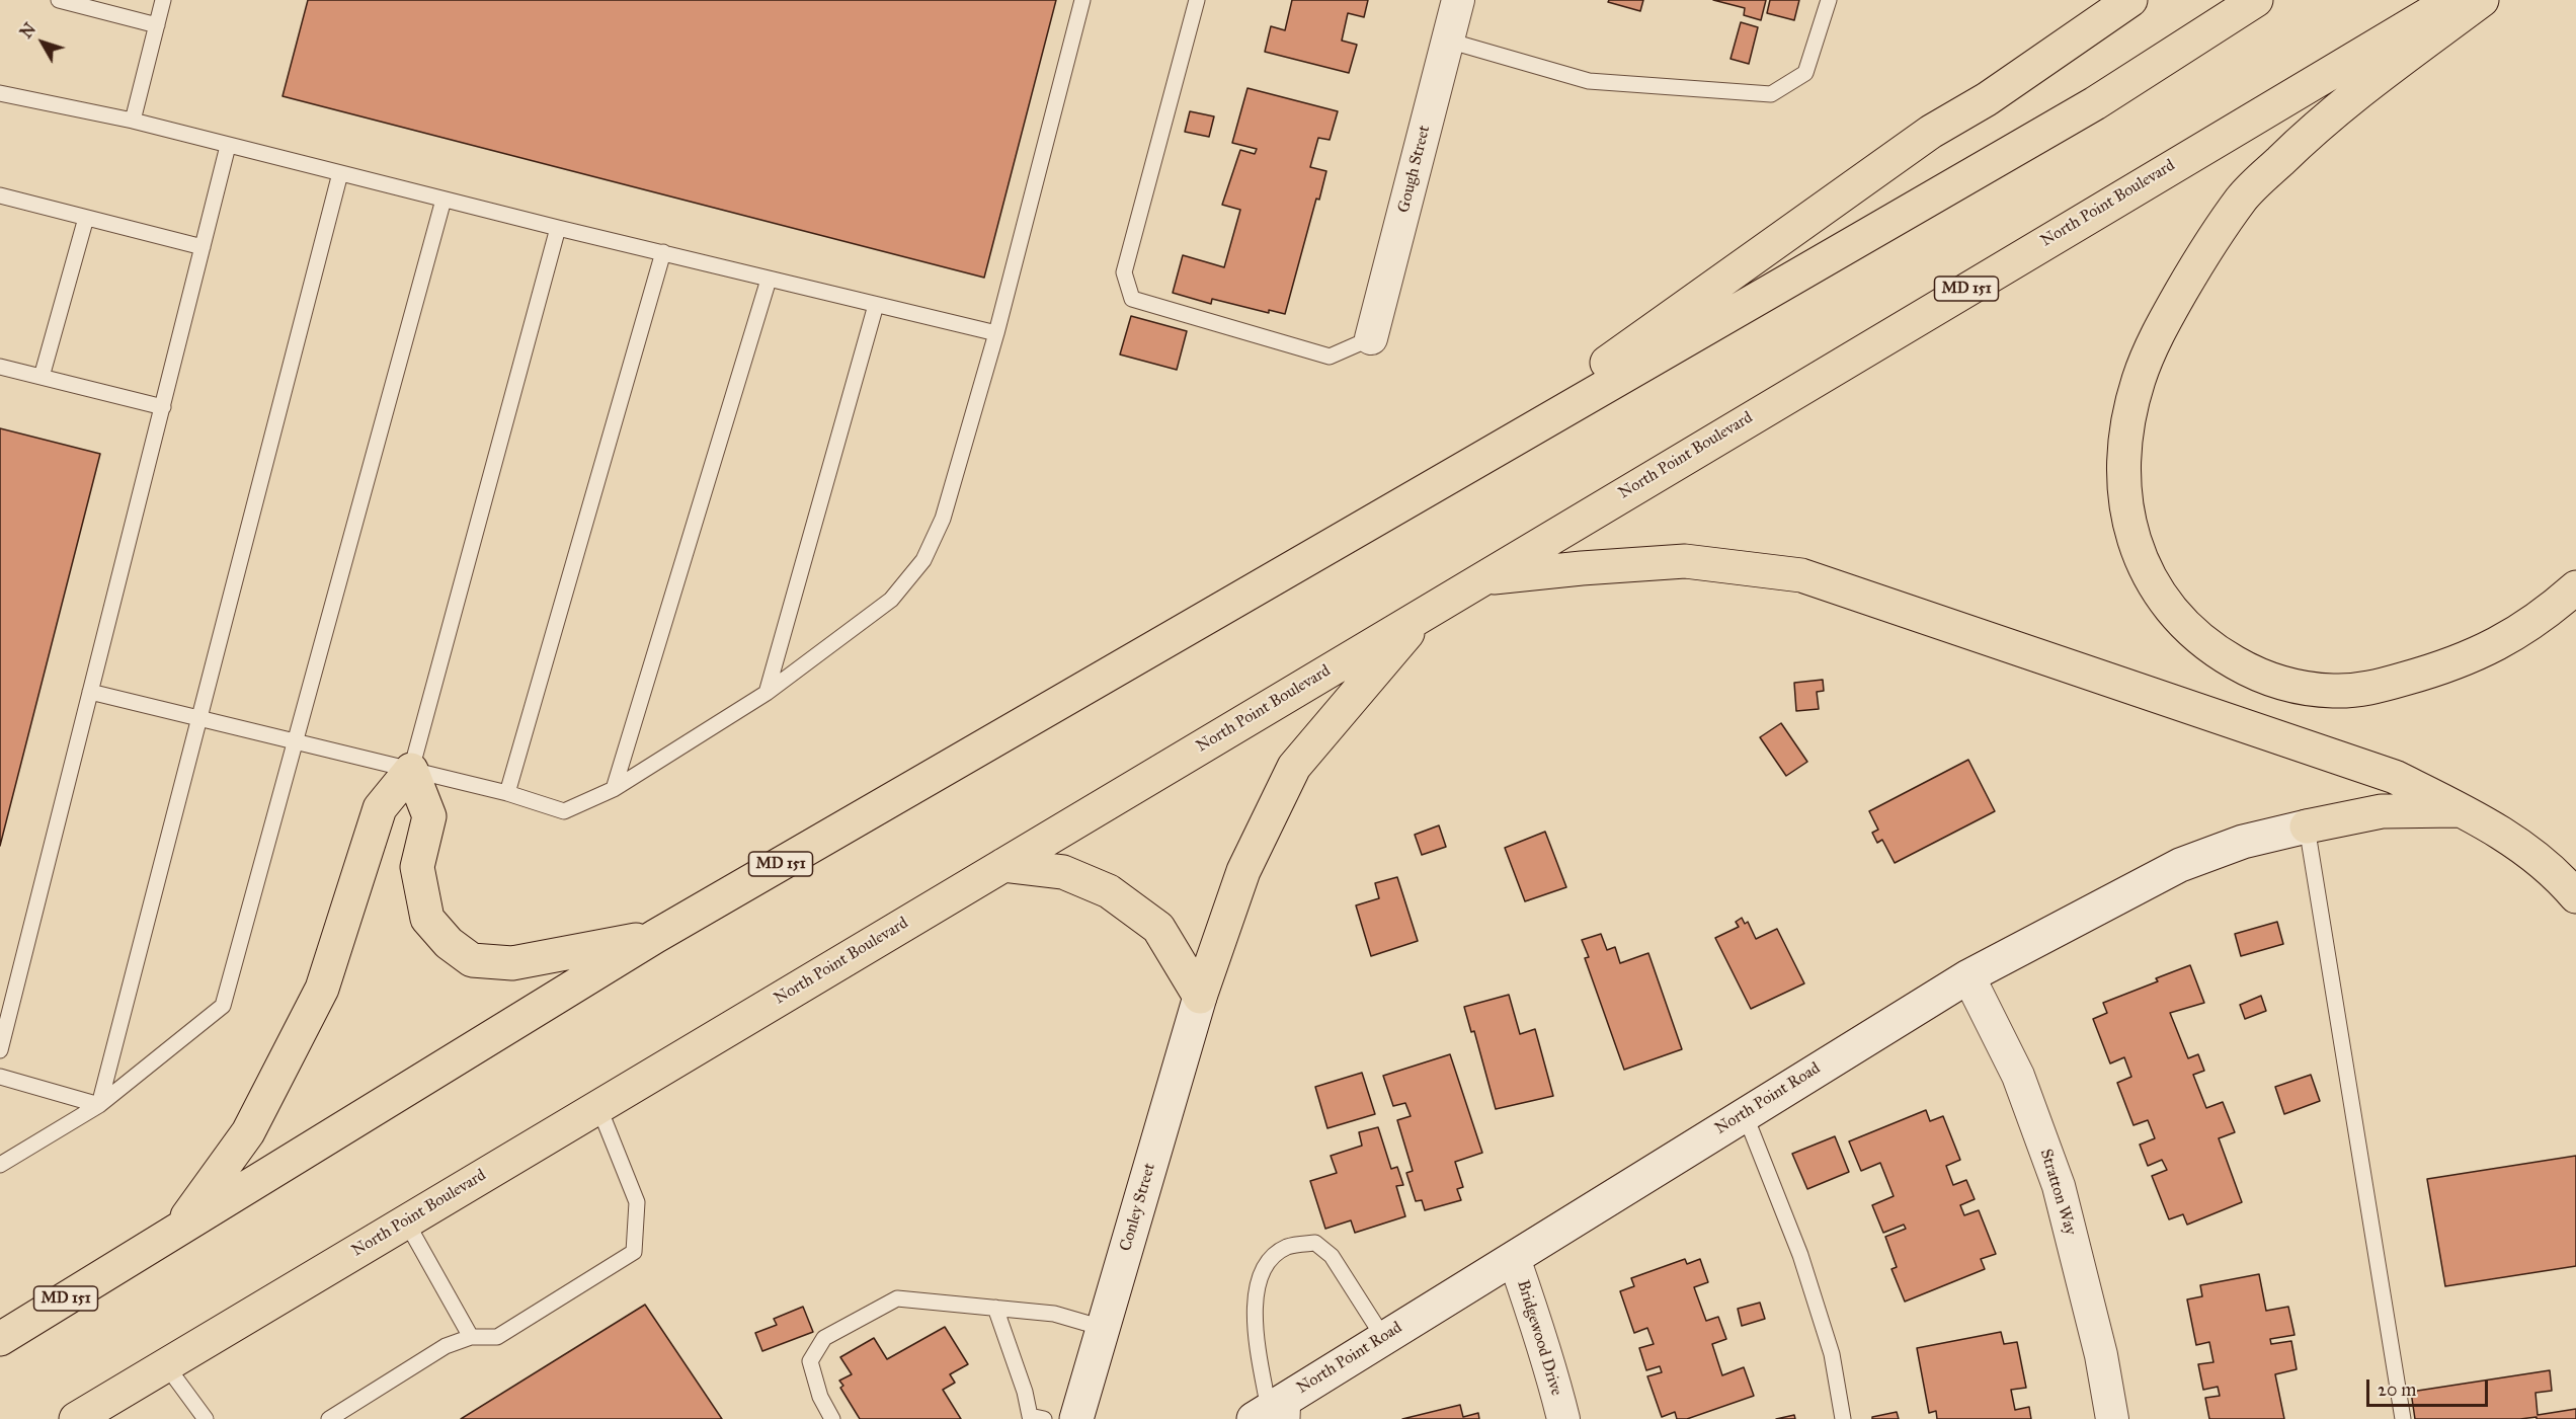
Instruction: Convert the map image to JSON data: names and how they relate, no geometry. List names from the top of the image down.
{
  "streets": {
    "main road": ["North Point Boulevard", "MD 151"],
    "street": [
      "Gough Street",
      "North Point Road",
      "Stratton Way",
      "Conley Street",
      "Bridgewood Drive"
    ]
  },
  "crossings": [
    ["North Point Road", "Stratton Way"],
    ["North Point Road", "Bridgewood Drive"]
  ],
  "scale_bar": "20 m",
  "north": "top left"
}
